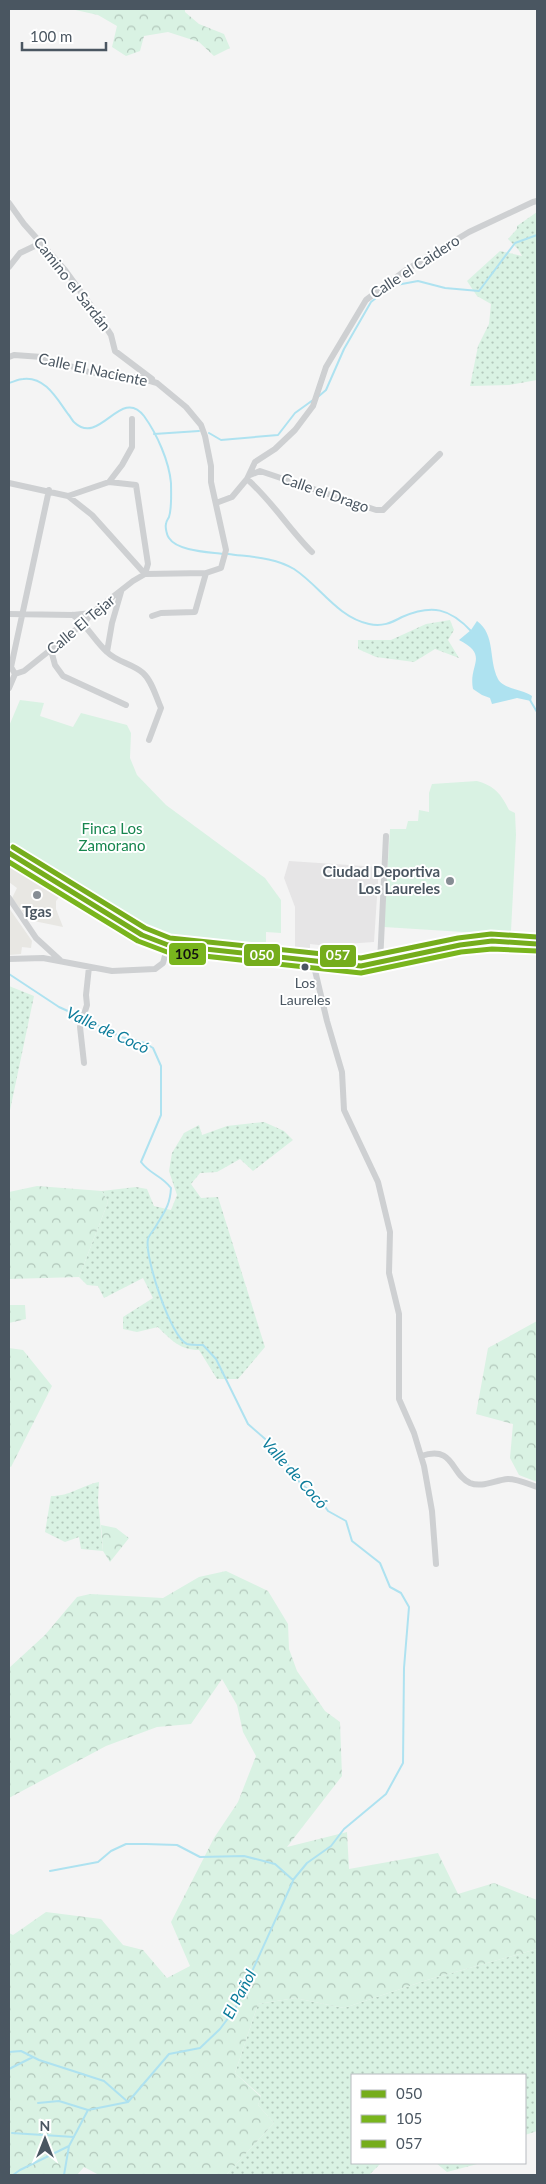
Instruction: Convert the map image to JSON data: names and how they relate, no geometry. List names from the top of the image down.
{
  "streets": {
    "street": [
      "Calle el Caidero",
      "Camino el Sardán",
      "Calle El Naciente",
      "Calle el Drago",
      "Calle El Tejar"
    ]
  },
  "crossings": [
    ["Calle el Caidero", "Calle El Naciente"],
    ["Calle el Caidero", "Calle el Drago"],
    ["Camino el Sardán", "Calle El Naciente"]
  ],
  "water": ["Valle de Cocó", "El Pañol"],
  "parks": ["Finca Los Zamorano"],
  "places": ["Ciudad Deportiva Los Laureles", "Tgas", "Los Laureles"],
  "lines": ["transit line 057", "transit line 050", "transit line 105"],
  "legend": ["050", "105", "057"],
  "scale_bar": "100 m",
  "north": "top"
}
